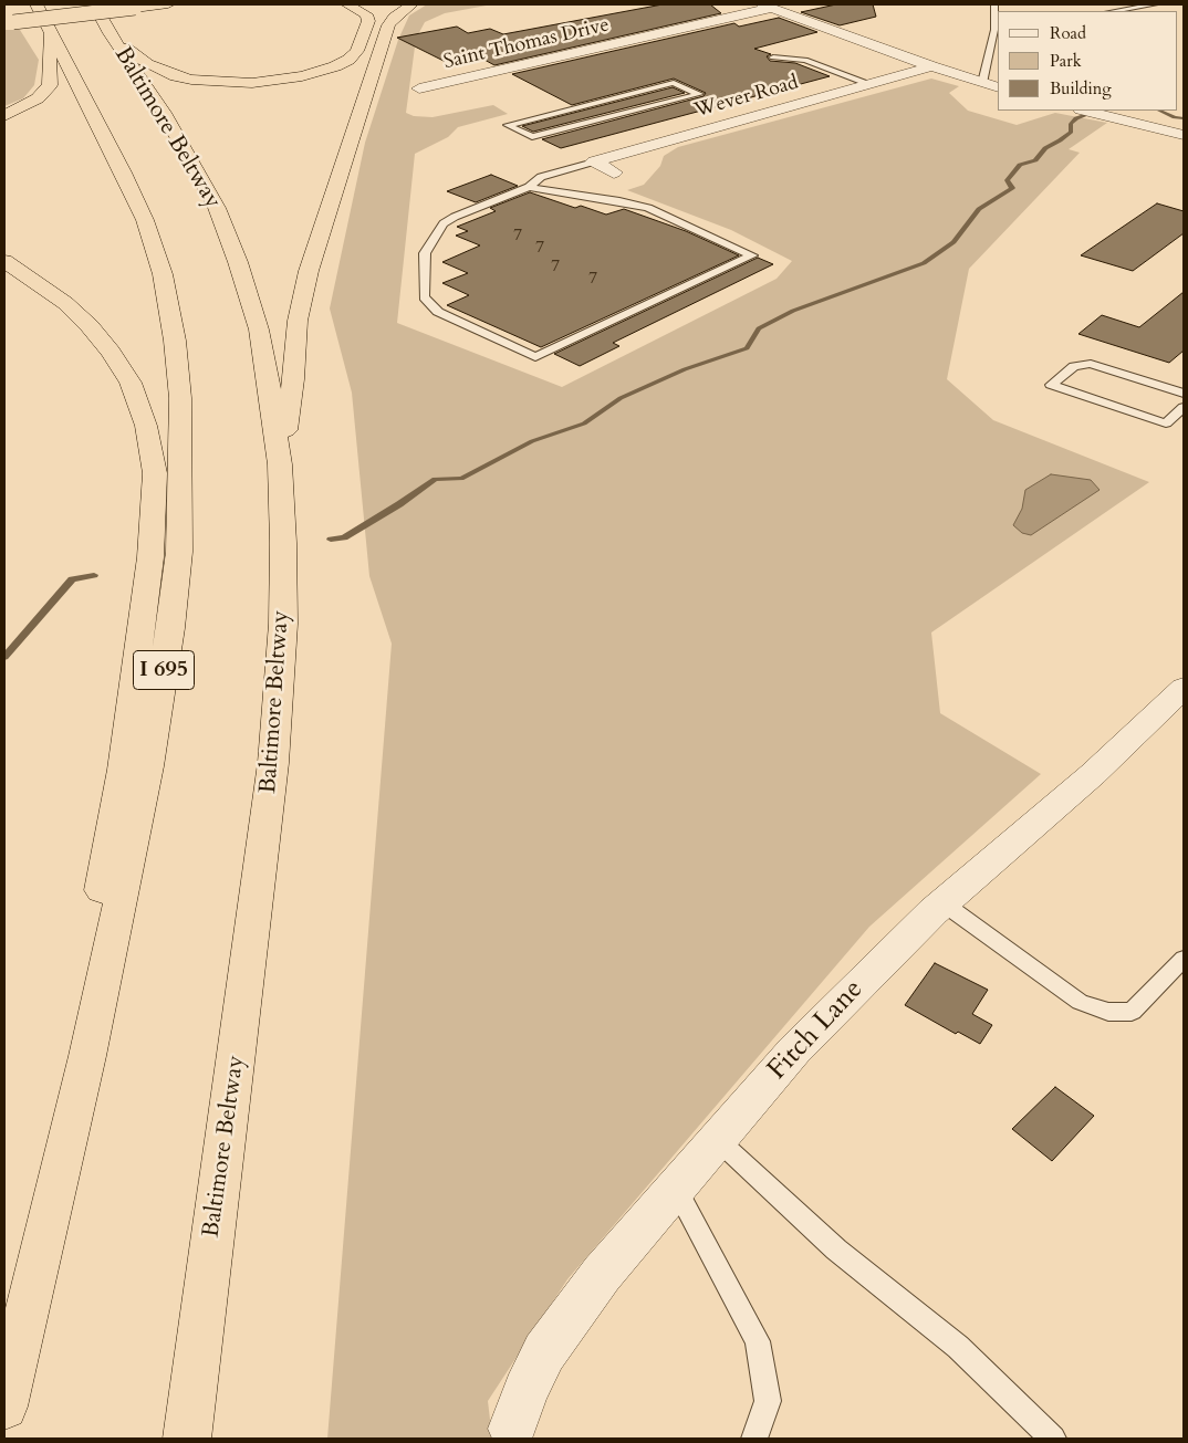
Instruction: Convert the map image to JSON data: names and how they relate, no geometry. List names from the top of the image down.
{
  "streets": {
    "highway": ["Baltimore Beltway", "I 695"],
    "street": ["Saint Thomas Drive", "Wever Road", "Fitch Lane"]
  },
  "house_numbers": [
    "7",
    "7",
    "7",
    "7"
  ],
  "legend": ["Road", "Park", "Building"]
}
